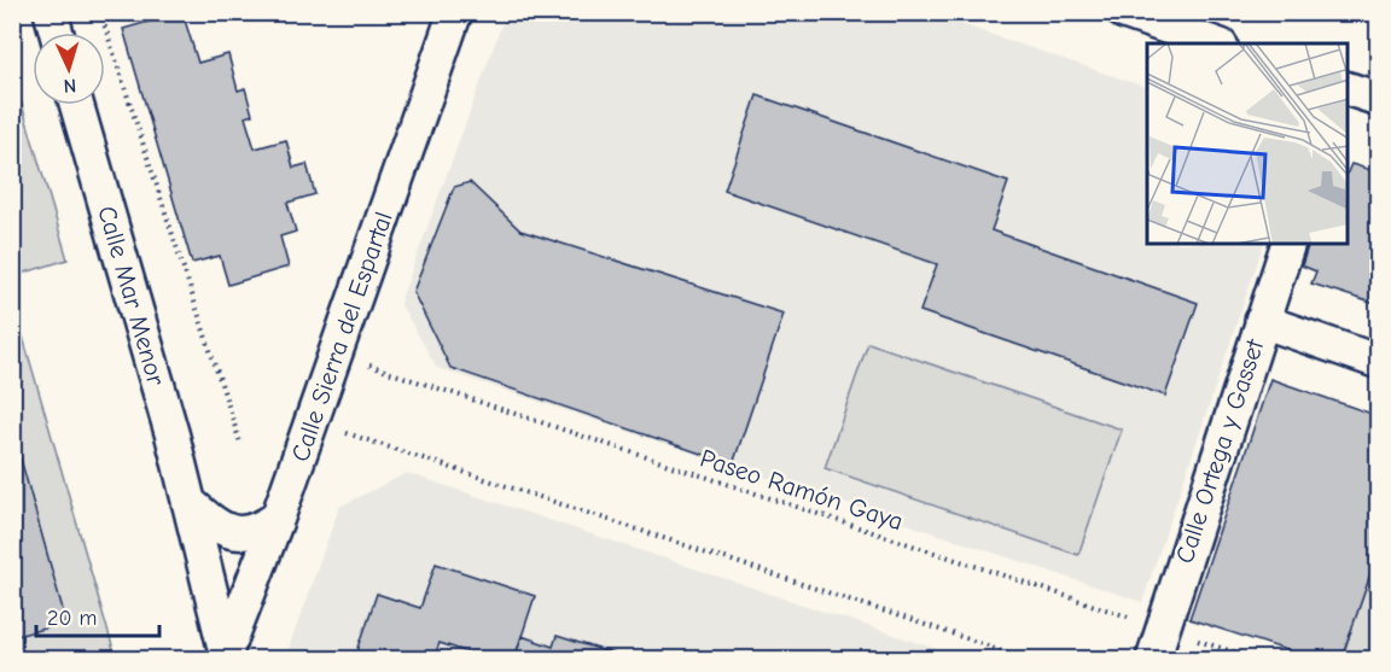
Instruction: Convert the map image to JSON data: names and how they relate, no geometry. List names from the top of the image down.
{
  "streets": {
    "street": ["Calle Mar Menor", "Calle Sierra del Espartal", "Calle Ortega y Gasset"],
    "path": ["Paseo Ramón Gaya"]
  },
  "crossings": [
    ["Calle Mar Menor", "Calle Sierra del Espartal"],
    ["Calle Sierra del Espartal", "Paseo Ramón Gaya"],
    ["Calle Ortega y Gasset", "Paseo Ramón Gaya"]
  ],
  "scale_bar": "20 m",
  "north": "bottom"
}
